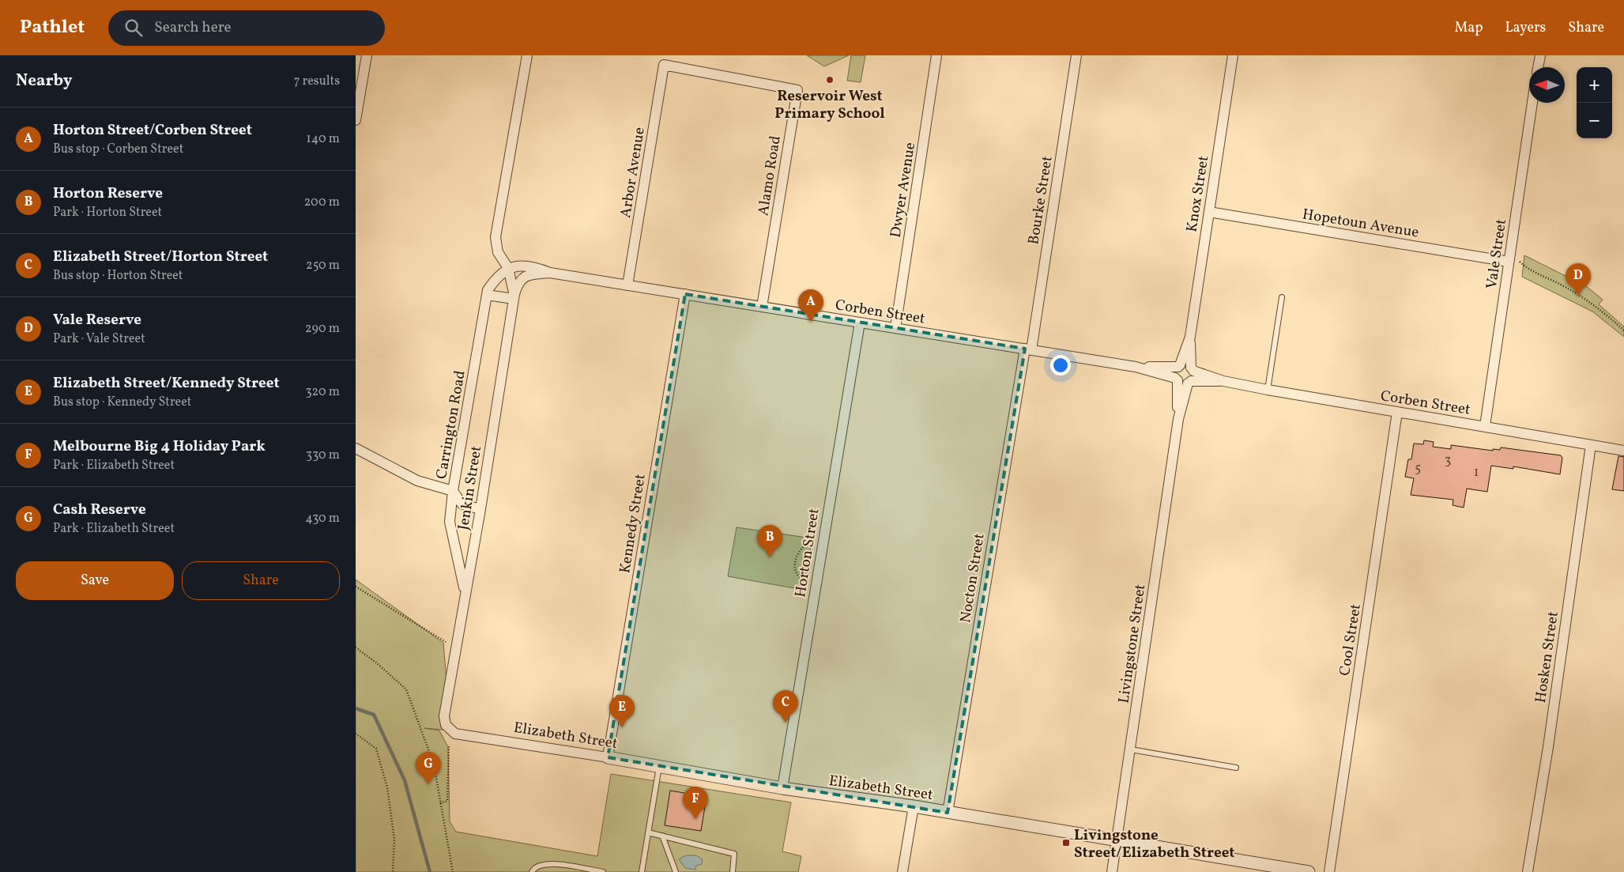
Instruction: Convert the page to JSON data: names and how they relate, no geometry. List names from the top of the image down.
{
  "streets": {
    "street": [
      "Arbor Avenue",
      "Alamo Road",
      "Dwyer Avenue",
      "Knox Street",
      "Bourke Street",
      "Hopetoun Avenue",
      "Vale Street",
      "Corben Street",
      "Carrington Road",
      "Jenkin Street",
      "Kennedy Street",
      "Horton Street",
      "Nocton Street",
      "Cool Street",
      "Livingstone Street",
      "Hosken Street",
      "Elizabeth Street"
    ]
  },
  "crossings": [
    ["Arbor Avenue", "Alamo Road"],
    ["Arbor Avenue", "Corben Street"],
    ["Alamo Road", "Corben Street"],
    ["Dwyer Avenue", "Corben Street"],
    ["Knox Street", "Hopetoun Avenue"],
    ["Knox Street", "Corben Street"],
    ["Knox Street", "Livingstone Street"],
    ["Bourke Street", "Corben Street"],
    ["Bourke Street", "Nocton Street"],
    ["Hopetoun Avenue", "Vale Street"],
    ["Vale Street", "Corben Street"],
    ["Corben Street", "Jenkin Street"],
    ["Corben Street", "Kennedy Street"],
    ["Corben Street", "Horton Street"],
    ["Corben Street", "Nocton Street"],
    ["Corben Street", "Cool Street"],
    ["Corben Street", "Livingstone Street"],
    ["Corben Street", "Hosken Street"],
    ["Carrington Road", "Jenkin Street"],
    ["Jenkin Street", "Elizabeth Street"],
    ["Kennedy Street", "Elizabeth Street"],
    ["Horton Street", "Elizabeth Street"],
    ["Nocton Street", "Elizabeth Street"],
    ["Livingstone Street", "Elizabeth Street"]
  ],
  "places": {
    "other": ["Reservoir West Primary School"],
    "transit": ["Livingstone Street/Elizabeth Street"]
  },
  "house_numbers": ["3", "5", "1"],
  "north": "left",
  "page": {
    "header": "Pathlet",
    "search": "Search here",
    "nav": ["Map", "Layers", "Share"],
    "heading": ["Nearby", "7 results"],
    "map_buttons": ["+", "−"],
    "list": [
      {
        "mark": "A",
        "name": "Horton Street/Corben Street",
        "note": "Bus stop · Corben Street",
        "value": "140 m"
      },
      {
        "mark": "B",
        "name": "Horton Reserve",
        "note": "Park · Horton Street",
        "value": "200 m"
      },
      {
        "mark": "C",
        "name": "Elizabeth Street/Horton Street",
        "note": "Bus stop · Horton Street",
        "value": "250 m"
      },
      {
        "mark": "D",
        "name": "Vale Reserve",
        "note": "Park · Vale Street",
        "value": "290 m"
      },
      {
        "mark": "E",
        "name": "Elizabeth Street/Kennedy Street",
        "note": "Bus stop · Kennedy Street",
        "value": "320 m"
      },
      {
        "mark": "F",
        "name": "Melbourne Big 4 Holiday Park",
        "note": "Park · Elizabeth Street",
        "value": "330 m"
      },
      {
        "mark": "G",
        "name": "Cash Reserve",
        "note": "Park · Elizabeth Street",
        "value": "430 m"
      }
    ],
    "pins": [
      "D",
      "A",
      "B",
      "C",
      "E",
      "G",
      "F"
    ],
    "buttons": ["Save", "Share"]
  }
}
